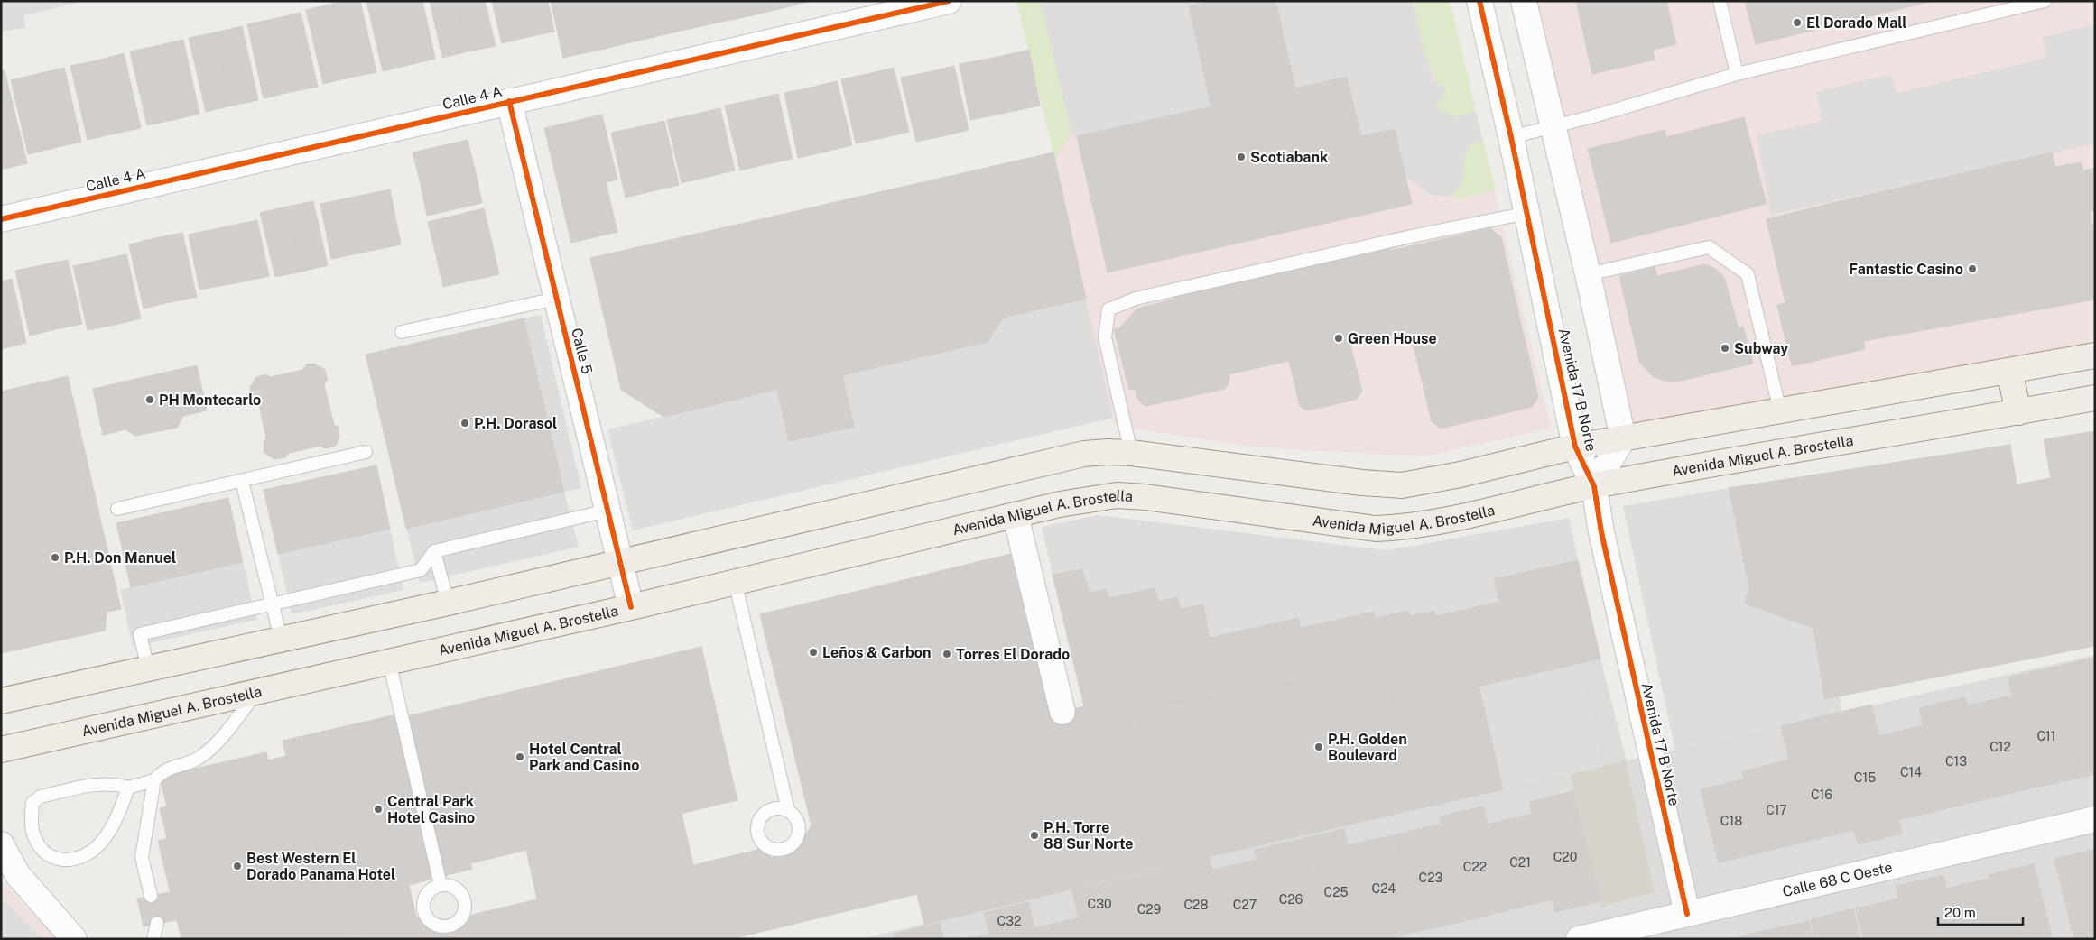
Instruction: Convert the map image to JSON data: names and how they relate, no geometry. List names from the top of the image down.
{
  "streets": {
    "main road": ["Avenida Miguel A. Brostella"],
    "street": [
      "Calle 4 A",
      "Calle 5",
      "Avenida 17 B Norte",
      "Calle 68 C Oeste"
    ]
  },
  "crossings": [
    ["Calle 4 A", "Calle 5"],
    ["Calle 5", "Avenida Miguel A. Brostella"],
    ["Avenida 17 B Norte", "Avenida Miguel A. Brostella"],
    ["Avenida 17 B Norte", "Calle 68 C Oeste"]
  ],
  "places": [
    "El Dorado Mall",
    "Scotiabank",
    "Fantastic Casino",
    "Green House",
    "Subway",
    "PH Montecarlo",
    "P.H. Dorasol",
    "P.H. Don Manuel",
    "Leños & Carbon",
    "Torres El Dorado",
    "P.H. Golden Boulevard",
    "Hotel Central Park and Casino",
    "Central Park Hotel Casino",
    "P.H. Torre 88 Sur Norte",
    "Best Western El Dorado Panama Hotel"
  ],
  "house_numbers": [
    "C11",
    "C12",
    "C13",
    "C14",
    "C15",
    "C16",
    "C17",
    "C18",
    "C20",
    "C21",
    "C22",
    "C23",
    "C24",
    "C25",
    "C26",
    "C30",
    "C28",
    "C27",
    "C29",
    "C32"
  ],
  "scale_bar": "20 m"
}
